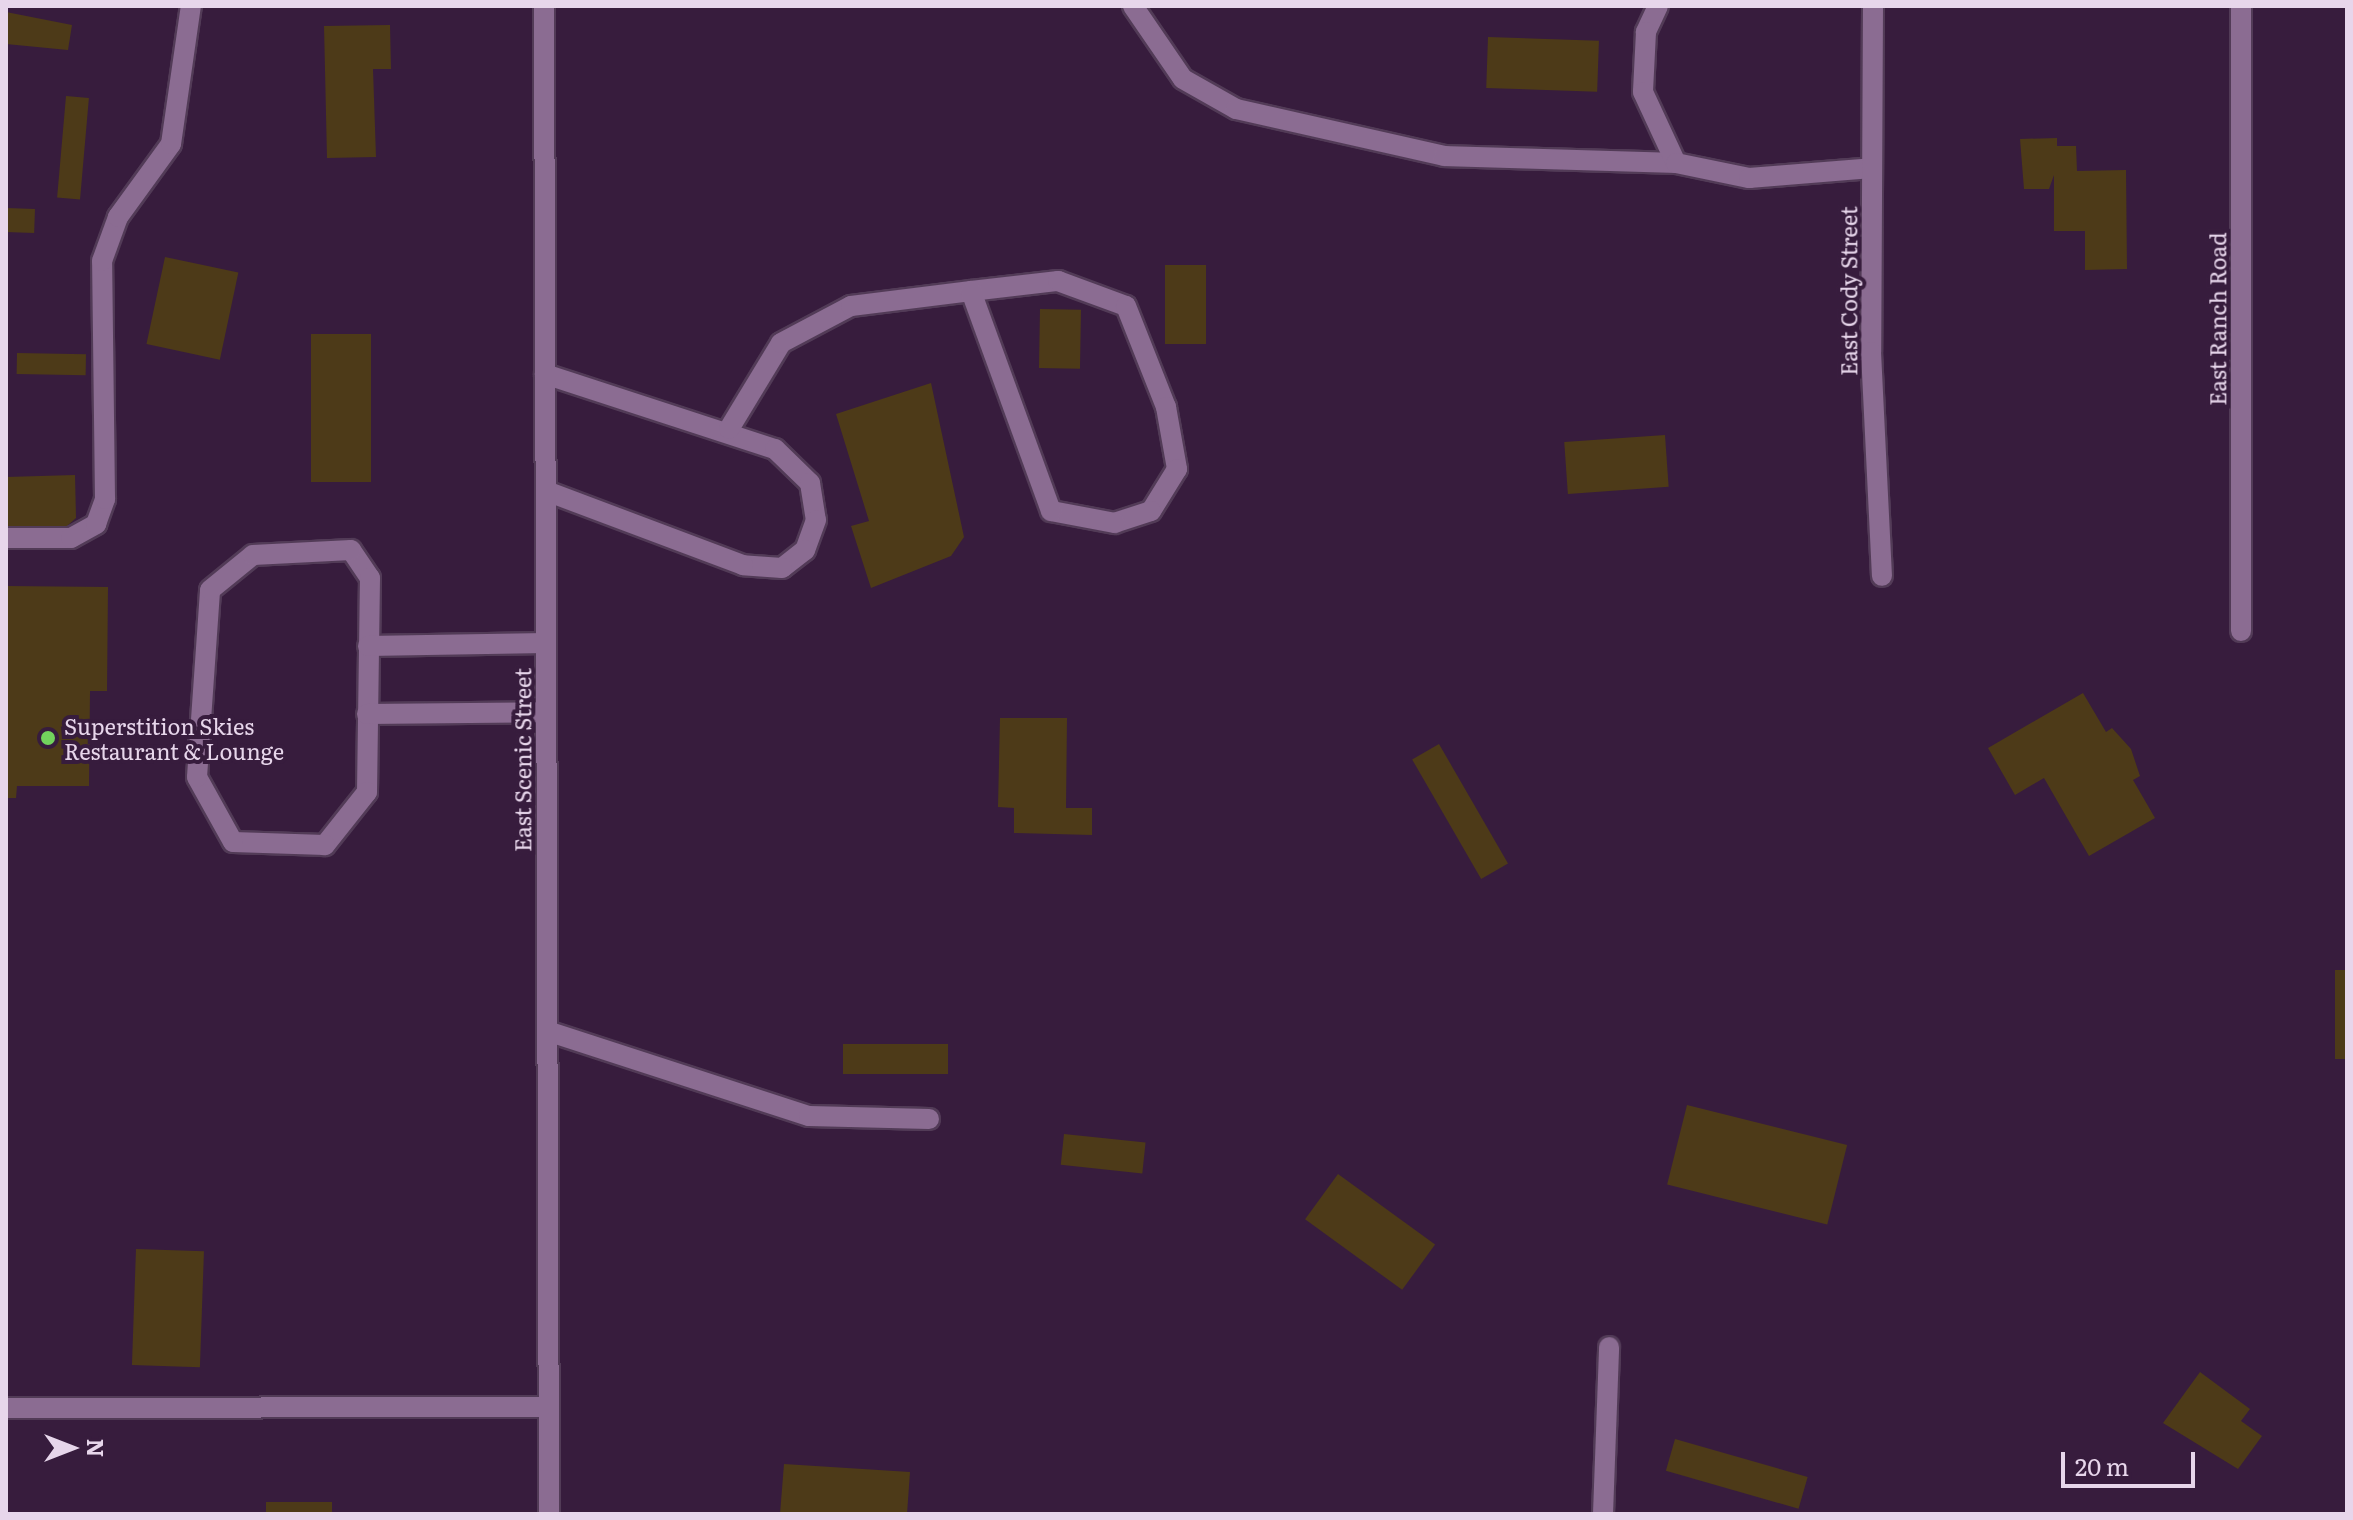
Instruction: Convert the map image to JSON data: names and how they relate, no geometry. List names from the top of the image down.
{
  "streets": {
    "street": ["East Cody Street", "East Ranch Road", "East Scenic Street"]
  },
  "places": ["Superstition Skies Restaurant & Lounge"],
  "scale_bar": "20 m",
  "north": "right"
}
